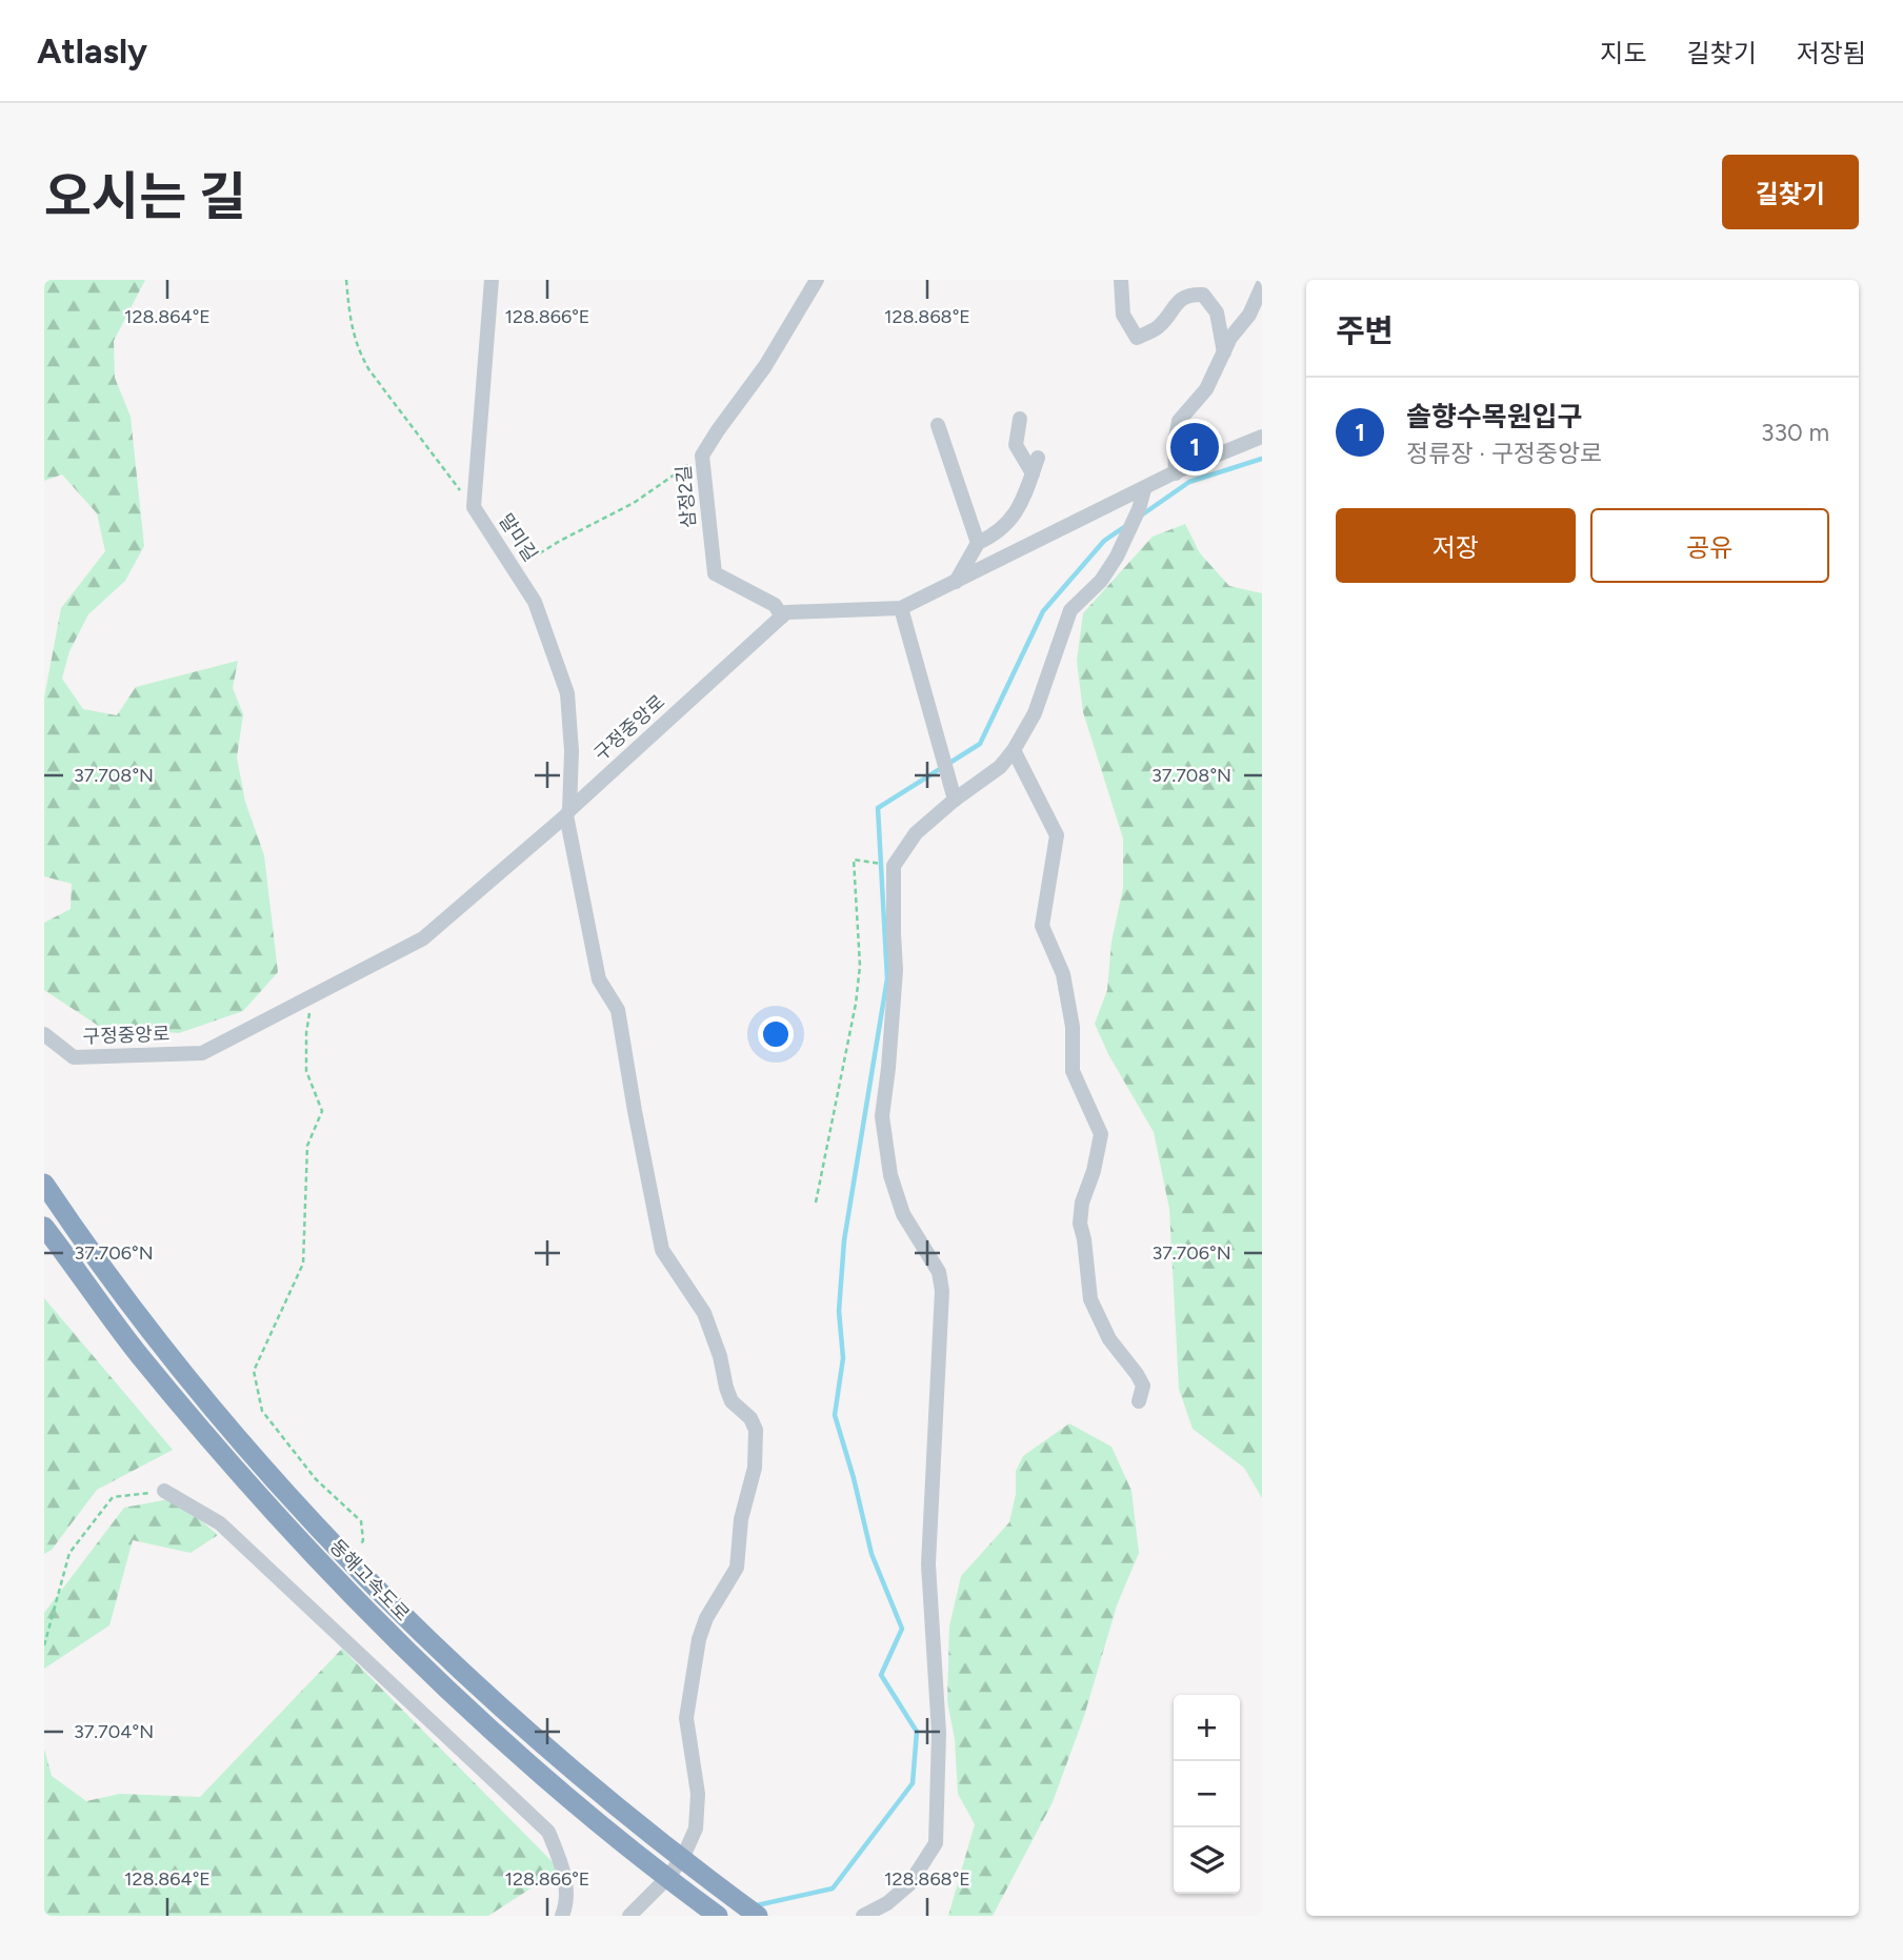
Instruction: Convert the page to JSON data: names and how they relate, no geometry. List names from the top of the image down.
{
  "streets": {
    "highway": ["동해고속도로"],
    "street": ["삼정2길", "말미길", "구정중앙로"]
  },
  "crossings": [
    ["삼정2길", "구정중앙로"],
    ["말미길", "구정중앙로"]
  ],
  "page": {
    "header": "Atlasly",
    "nav": ["지도", "길찾기", "저장됨"],
    "title": "오시는 길",
    "buttons": [
      "길찾기",
      ["저장", "공유"]
    ],
    "heading": "주변",
    "list": [
      {
        "mark": "1",
        "name": "솔향수목원입구",
        "note": "정류장 · 구정중앙로",
        "value": "330 m"
      }
    ],
    "pins": "1",
    "map_buttons": ["+", "−"]
  },
  "coordinates": [
    "128.864°E",
    "128.866°E",
    "128.868°E",
    "37.708°N",
    "37.706°N",
    "37.704°N"
  ]
}
